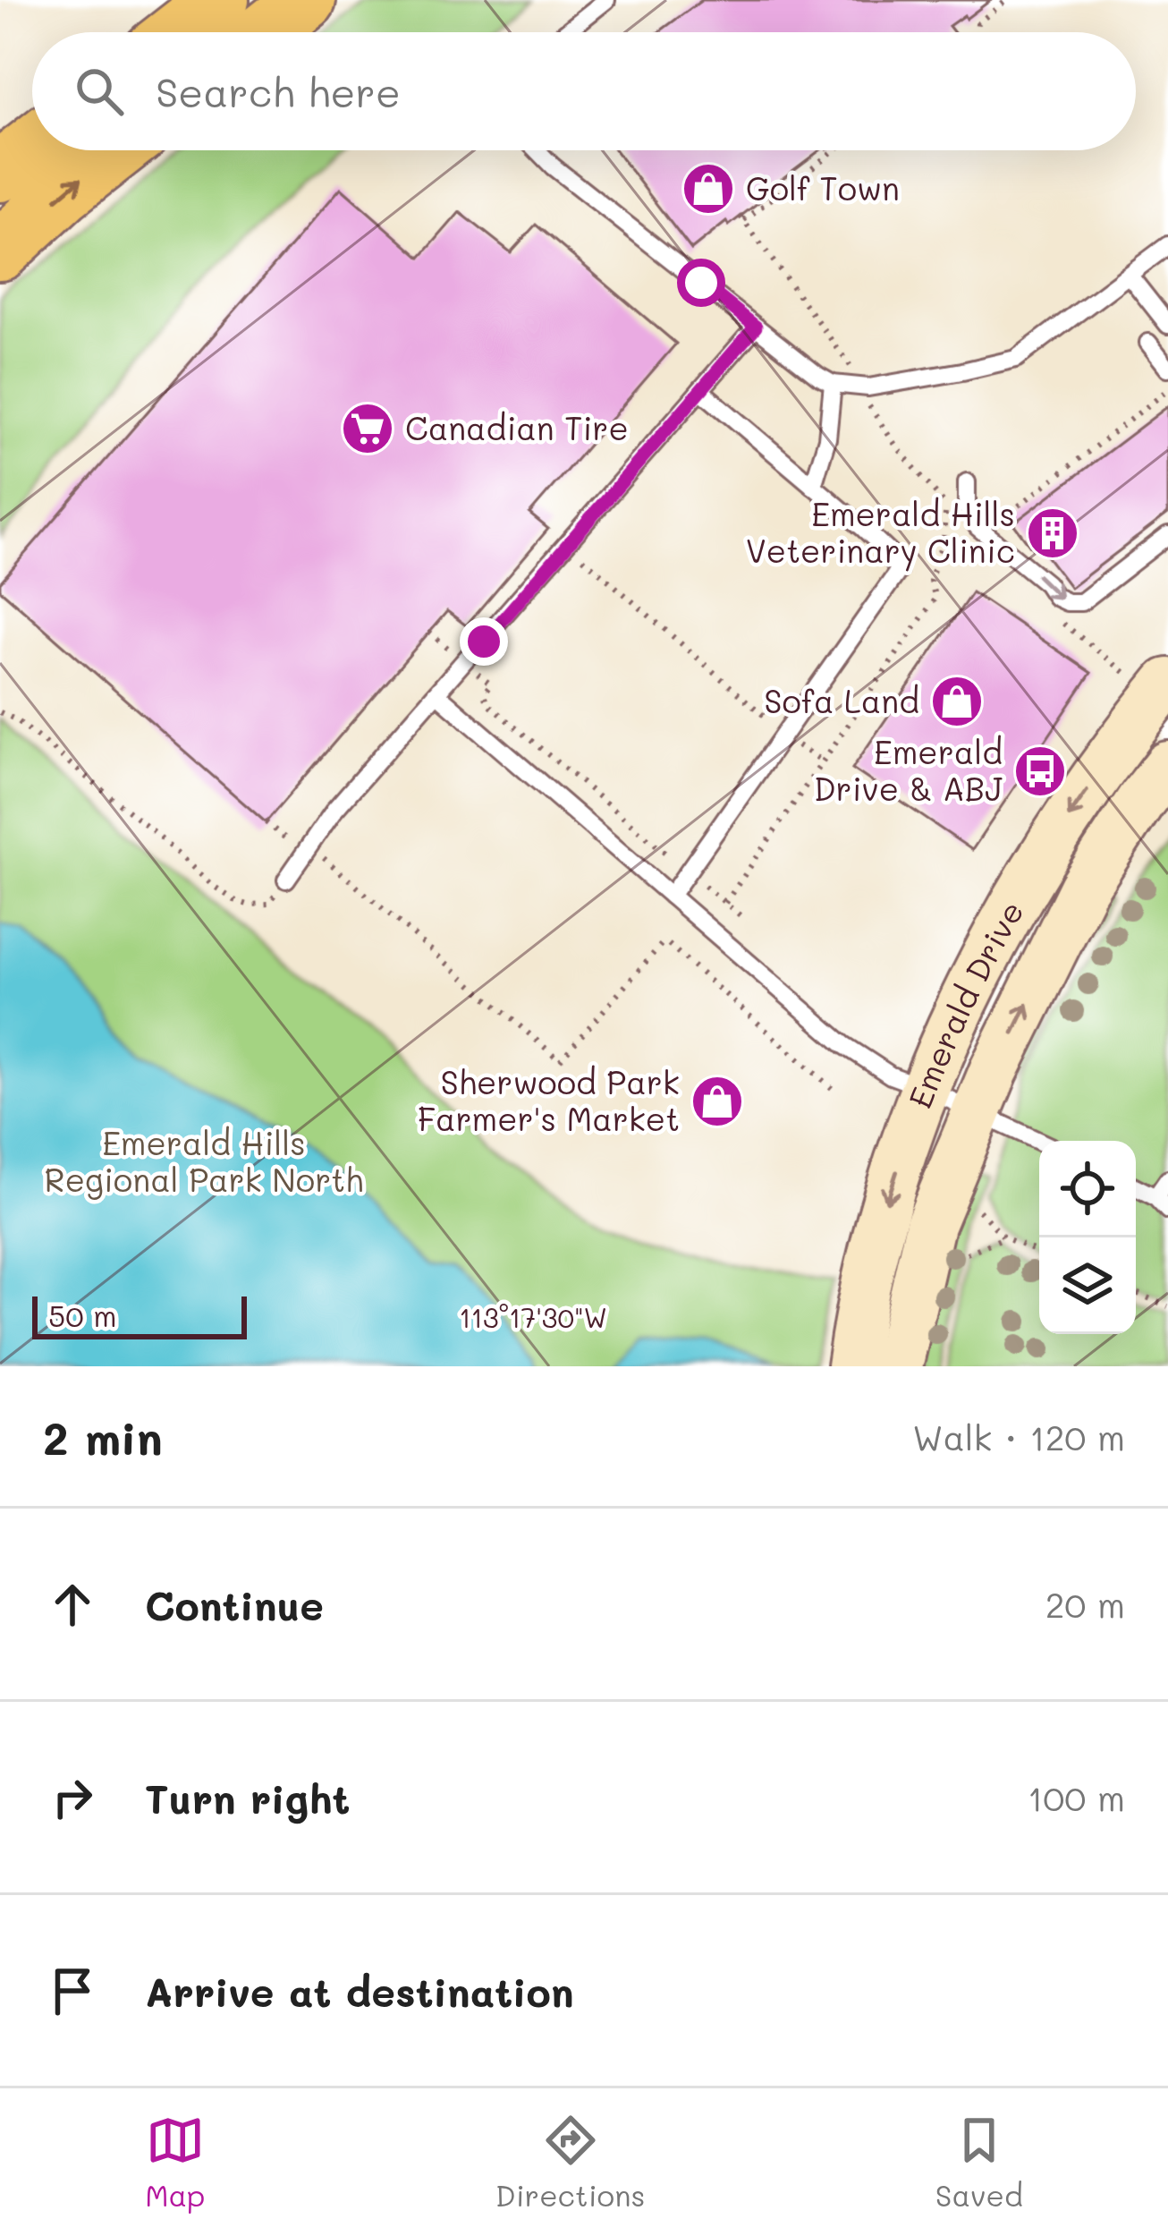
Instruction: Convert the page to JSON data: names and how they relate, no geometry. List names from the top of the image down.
{
  "streets": {
    "street": ["Emerald Drive"]
  },
  "parks": ["Emerald Hills Regional Park North"],
  "places": {
    "shop": ["Golf Town", "Sofa Land", "Sherwood Park Farmer's Market"],
    "supermarket": ["Canadian Tire"],
    "building": ["Emerald Hills Veterinary Clinic"],
    "bus stop": ["Emerald Drive & ABJ"]
  },
  "scale_bar": "50 m",
  "page": {
    "search": "Search here",
    "scale": "50 m",
    "heading": ["2 min", "Walk · 120 m"],
    "list": [
      ["Continue", "20 m"],
      ["Turn right", "100 m"],
      "Arrive at destination"
    ],
    "nav": ["Map", "Directions", "Saved"]
  },
  "coordinates": ["113°17'30\"W"]
}
